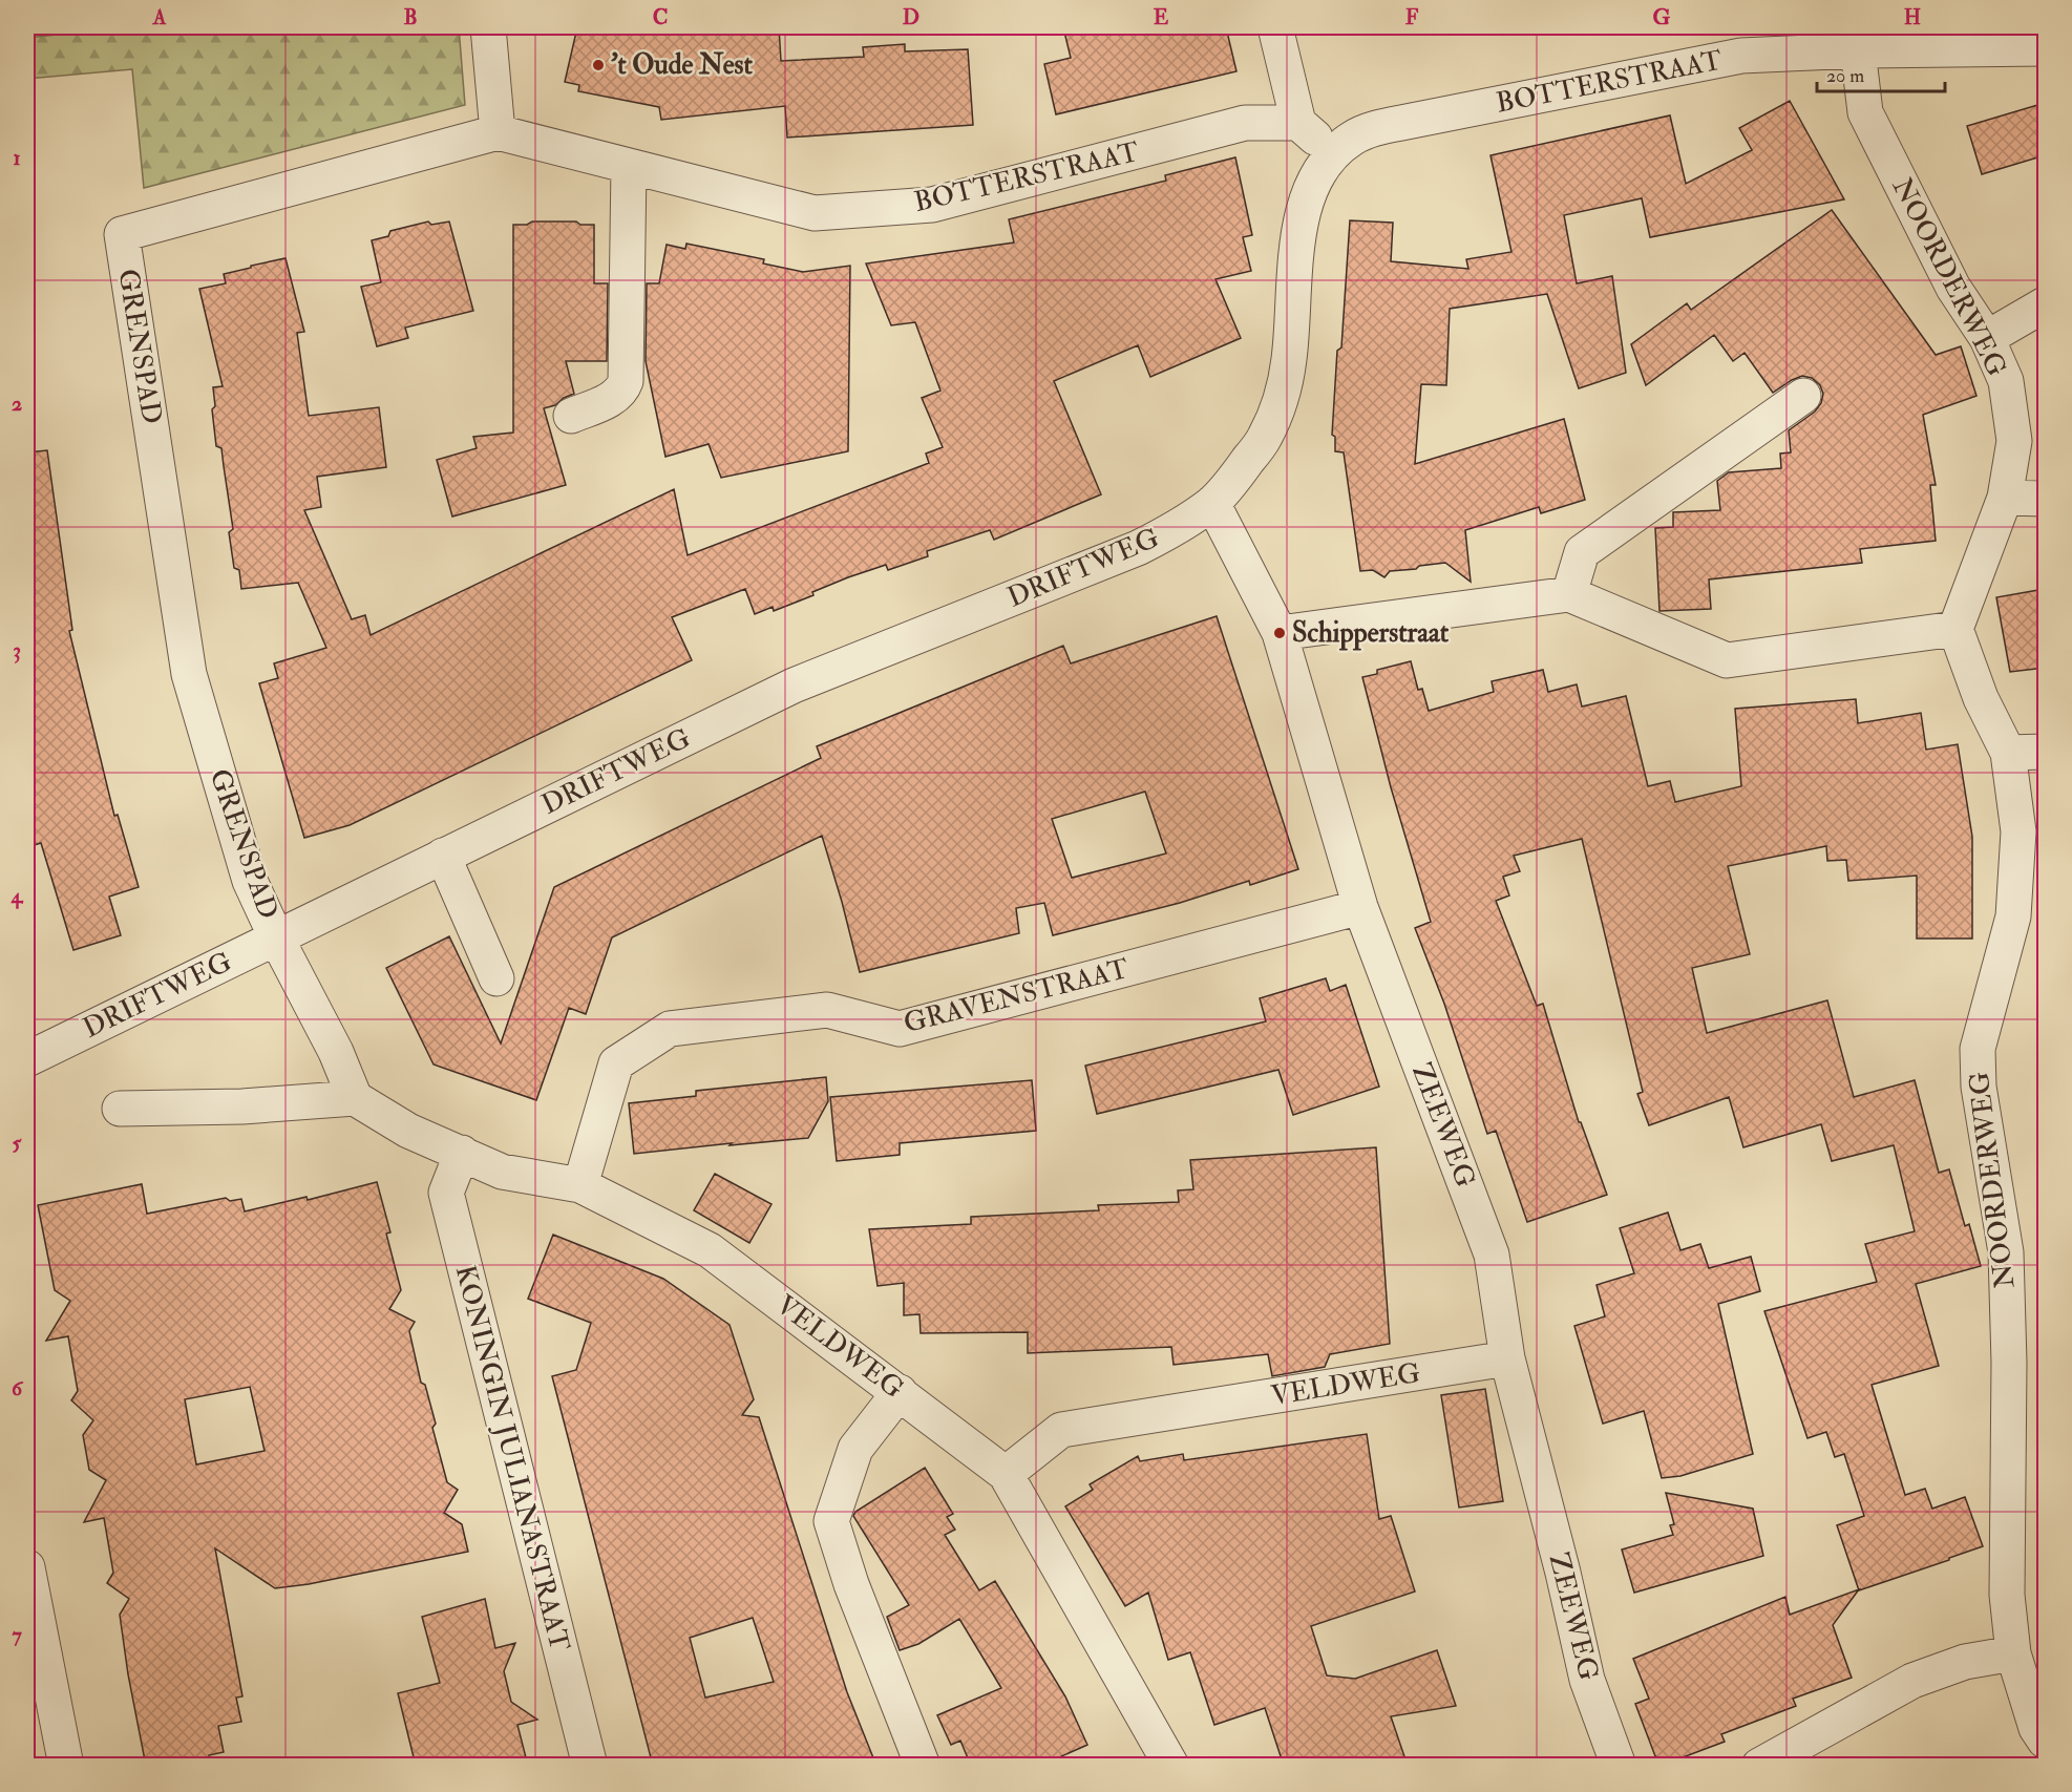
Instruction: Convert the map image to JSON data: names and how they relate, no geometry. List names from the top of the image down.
{
  "streets": {
    "street": [
      "BOTTERSTRAAT",
      "NOORDERWEG",
      "GRENSPAD",
      "DRIFTWEG",
      "GRAVENSTRAAT",
      "ZEEWEG",
      "VELDWEG",
      "KONINGIN JULIANASTRAAT"
    ]
  },
  "crossings": [
    ["BOTTERSTRAAT", "NOORDERWEG"],
    ["BOTTERSTRAAT", "GRENSPAD"],
    ["BOTTERSTRAAT", "DRIFTWEG"],
    ["BOTTERSTRAAT", "ZEEWEG"],
    ["GRENSPAD", "DRIFTWEG"],
    ["DRIFTWEG", "ZEEWEG"],
    ["GRAVENSTRAAT", "ZEEWEG"],
    ["GRAVENSTRAAT", "VELDWEG"],
    ["ZEEWEG", "VELDWEG"],
    ["VELDWEG", "KONINGIN JULIANASTRAAT"]
  ],
  "places": ["'t Oude Nest", "Schipperstraat"],
  "scale_bar": "20 m",
  "grid": {
    "columns": [
      "A",
      "B",
      "C",
      "D",
      "E",
      "F",
      "G",
      "H"
    ],
    "rows": [
      "1",
      "2",
      "3",
      "4",
      "5",
      "6",
      "7"
    ]
  }
}
